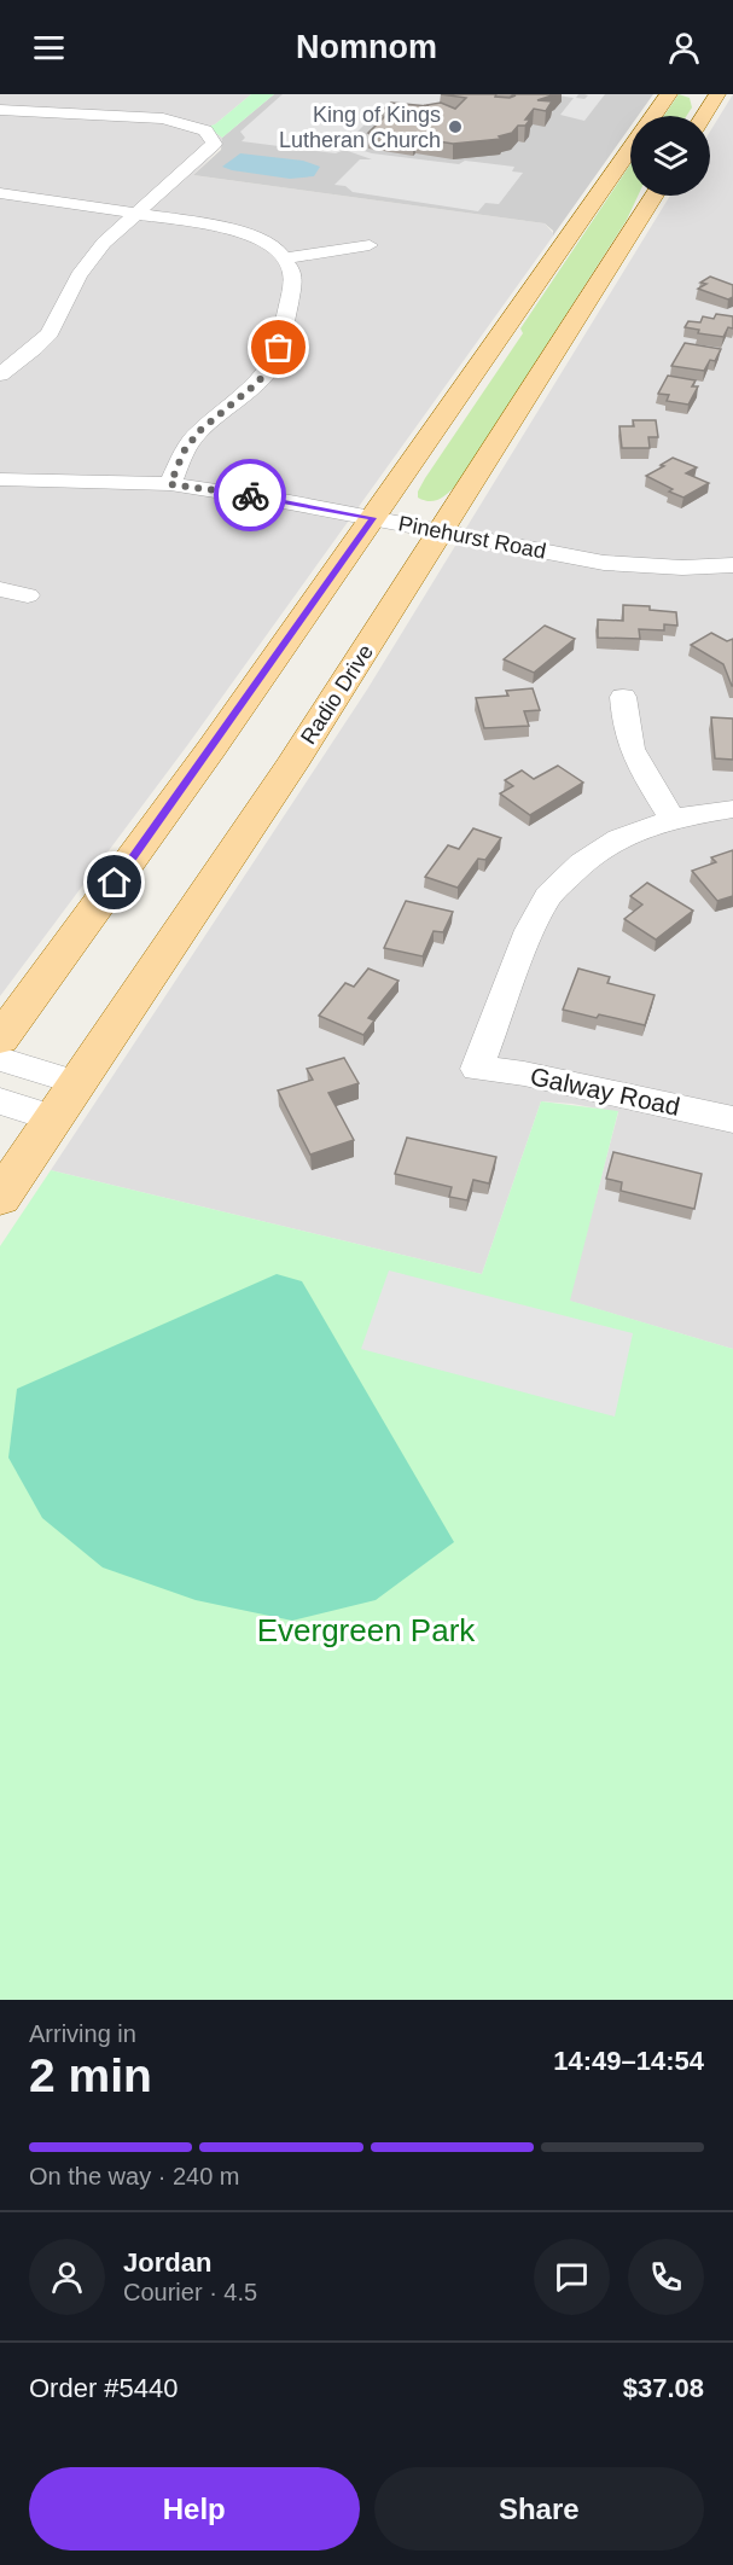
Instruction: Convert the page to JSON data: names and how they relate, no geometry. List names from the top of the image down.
{
  "streets": {
    "main road": ["Radio Drive"],
    "street": ["Pinehurst Road", "Galway Road"]
  },
  "crossings": [
    ["Pinehurst Road", "Radio Drive"]
  ],
  "parks": ["Evergreen Park"],
  "places": ["King of Kings Lutheran Church"],
  "page": {
    "header": "Nomnom",
    "heading": ["2 min", "Arriving in", "14:49–14:54"],
    "panel": [
      "Jordan",
      "Courier · 4.5",
      "Order #5440",
      "$37.08"
    ],
    "bar": "On the way · 240 m",
    "buttons": ["Help", "Share"]
  }
}
